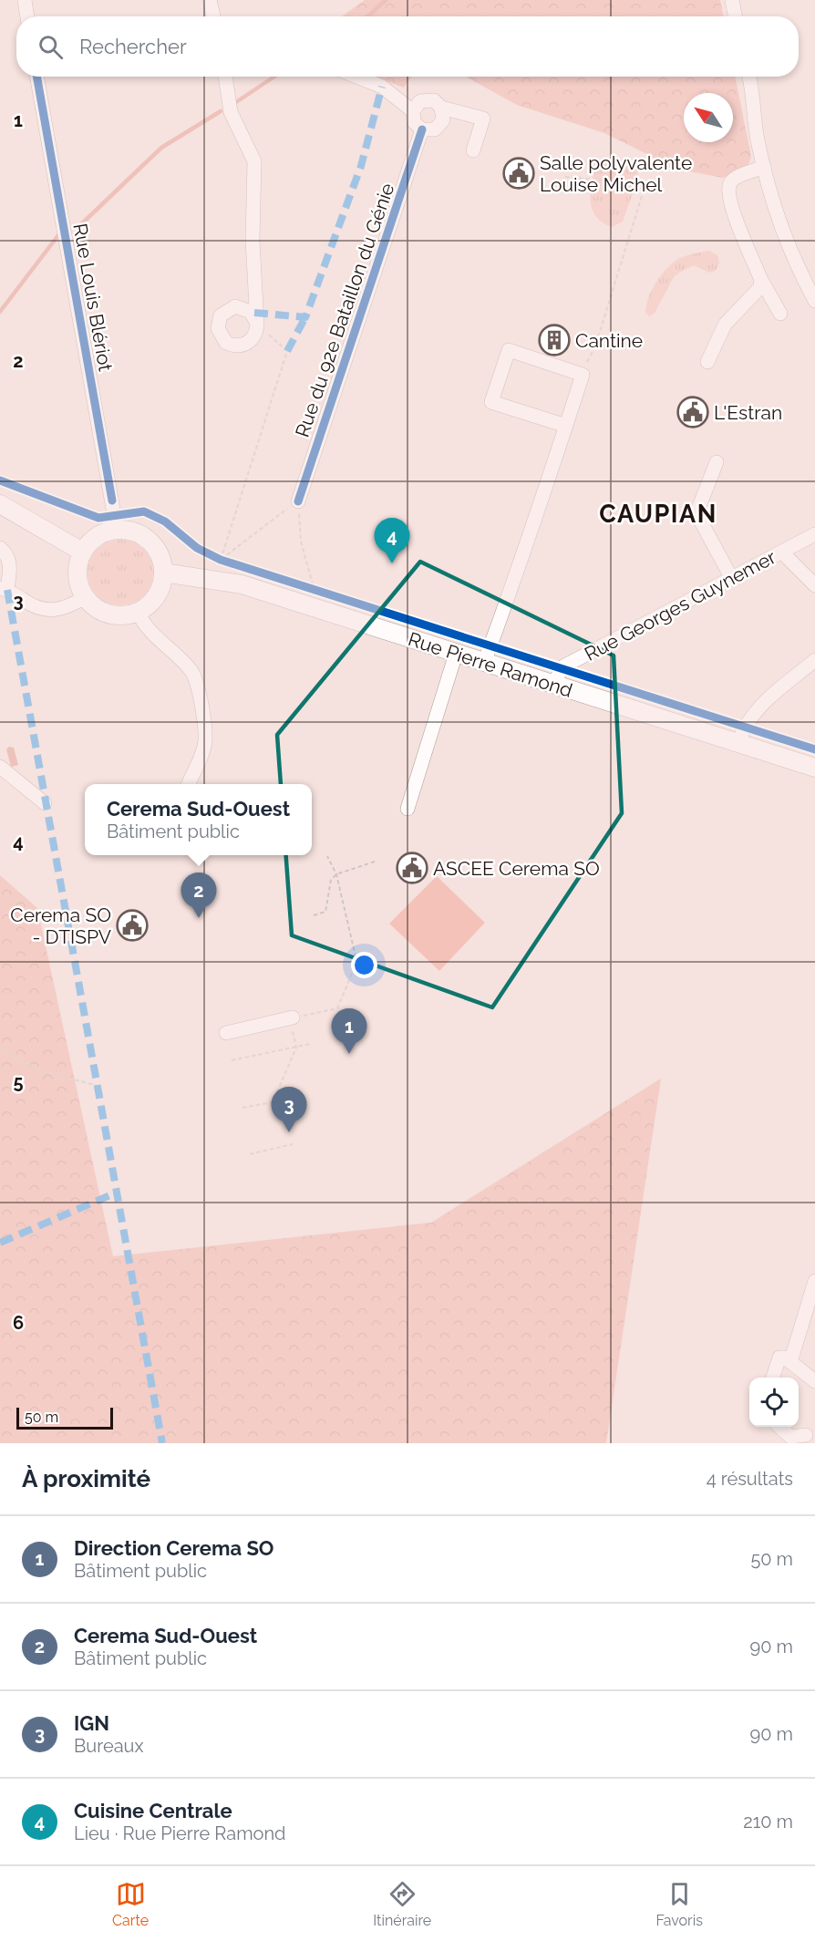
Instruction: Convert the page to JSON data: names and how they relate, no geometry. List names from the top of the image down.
{
  "streets": {
    "main road": ["Rue Pierre Ramond"],
    "street": ["Rue Louis Blériot", "Rue du 92e Bataillon du Génie", "Rue Georges Guynemer"]
  },
  "crossings": [
    ["Rue Louis Blériot", "Rue Pierre Ramond"],
    ["Rue Georges Guynemer", "Rue Pierre Ramond"]
  ],
  "districts": ["CAUPIAN"],
  "places": {
    "public building": [
      "Salle polyvalente Louise Michel",
      "L'Estran",
      "ASCEE Cerema SO",
      "Cerema SO - DTISPV"
    ],
    "building": ["Cantine"]
  },
  "scale_bar": "50 m",
  "north": "top left",
  "page": {
    "search": "Rechercher",
    "pins": [
      "4",
      "2",
      "1",
      "3"
    ],
    "popup": ["Cerema Sud-Ouest", "Bâtiment public"],
    "scale": "50 m",
    "heading": ["À proximité", "4 résultats"],
    "list": [
      {
        "mark": "1",
        "name": "Direction Cerema SO",
        "note": "Bâtiment public",
        "value": "50 m"
      },
      {
        "mark": "2",
        "name": "Cerema Sud-Ouest",
        "note": "Bâtiment public",
        "value": "90 m"
      },
      {
        "mark": "3",
        "name": "IGN",
        "note": "Bureaux",
        "value": "90 m"
      },
      {
        "mark": "4",
        "name": "Cuisine Centrale",
        "note": "Lieu · Rue Pierre Ramond",
        "value": "210 m"
      }
    ],
    "nav": ["Carte", "Itinéraire", "Favoris"]
  },
  "grid": {
    "rows": [
      "1",
      "2",
      "3",
      "4",
      "5",
      "6"
    ]
  }
}
